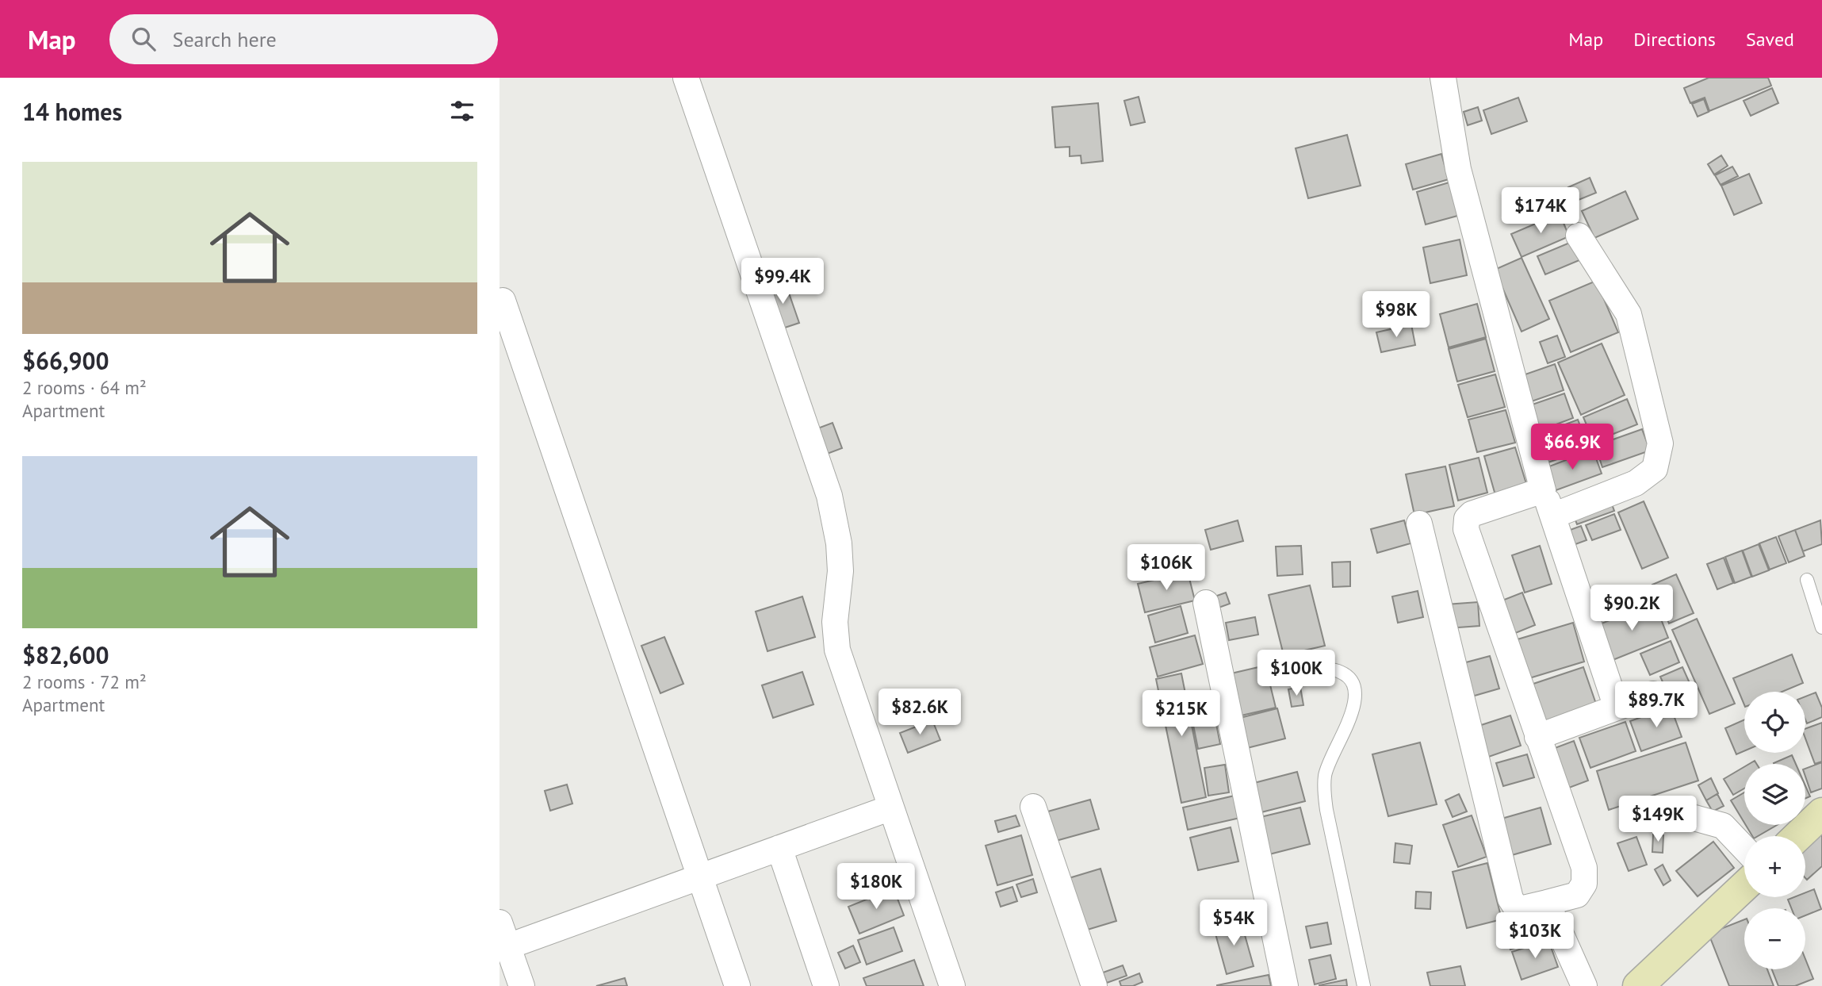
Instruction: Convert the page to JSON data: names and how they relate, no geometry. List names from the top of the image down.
{
  "page": {
    "header": "Map",
    "search": "Search here",
    "nav": ["Map", "Directions", "Saved"],
    "heading": "14 homes",
    "list": [
      {
        "name": "$66,900",
        "note": "2 rooms · 64 m² · Apartment"
      },
      {
        "name": "$82,600",
        "note": "2 rooms · 72 m² · Apartment"
      }
    ],
    "price": [
      "$174K",
      "$99.4K",
      "$98K",
      "$66.9K",
      "$106K",
      "$90.2K",
      "$100K",
      "$89.7K",
      "$82.6K",
      "$215K",
      "$149K",
      "$180K",
      "$54K",
      "$103K"
    ],
    "map_buttons": ["+", "−"]
  }
}
